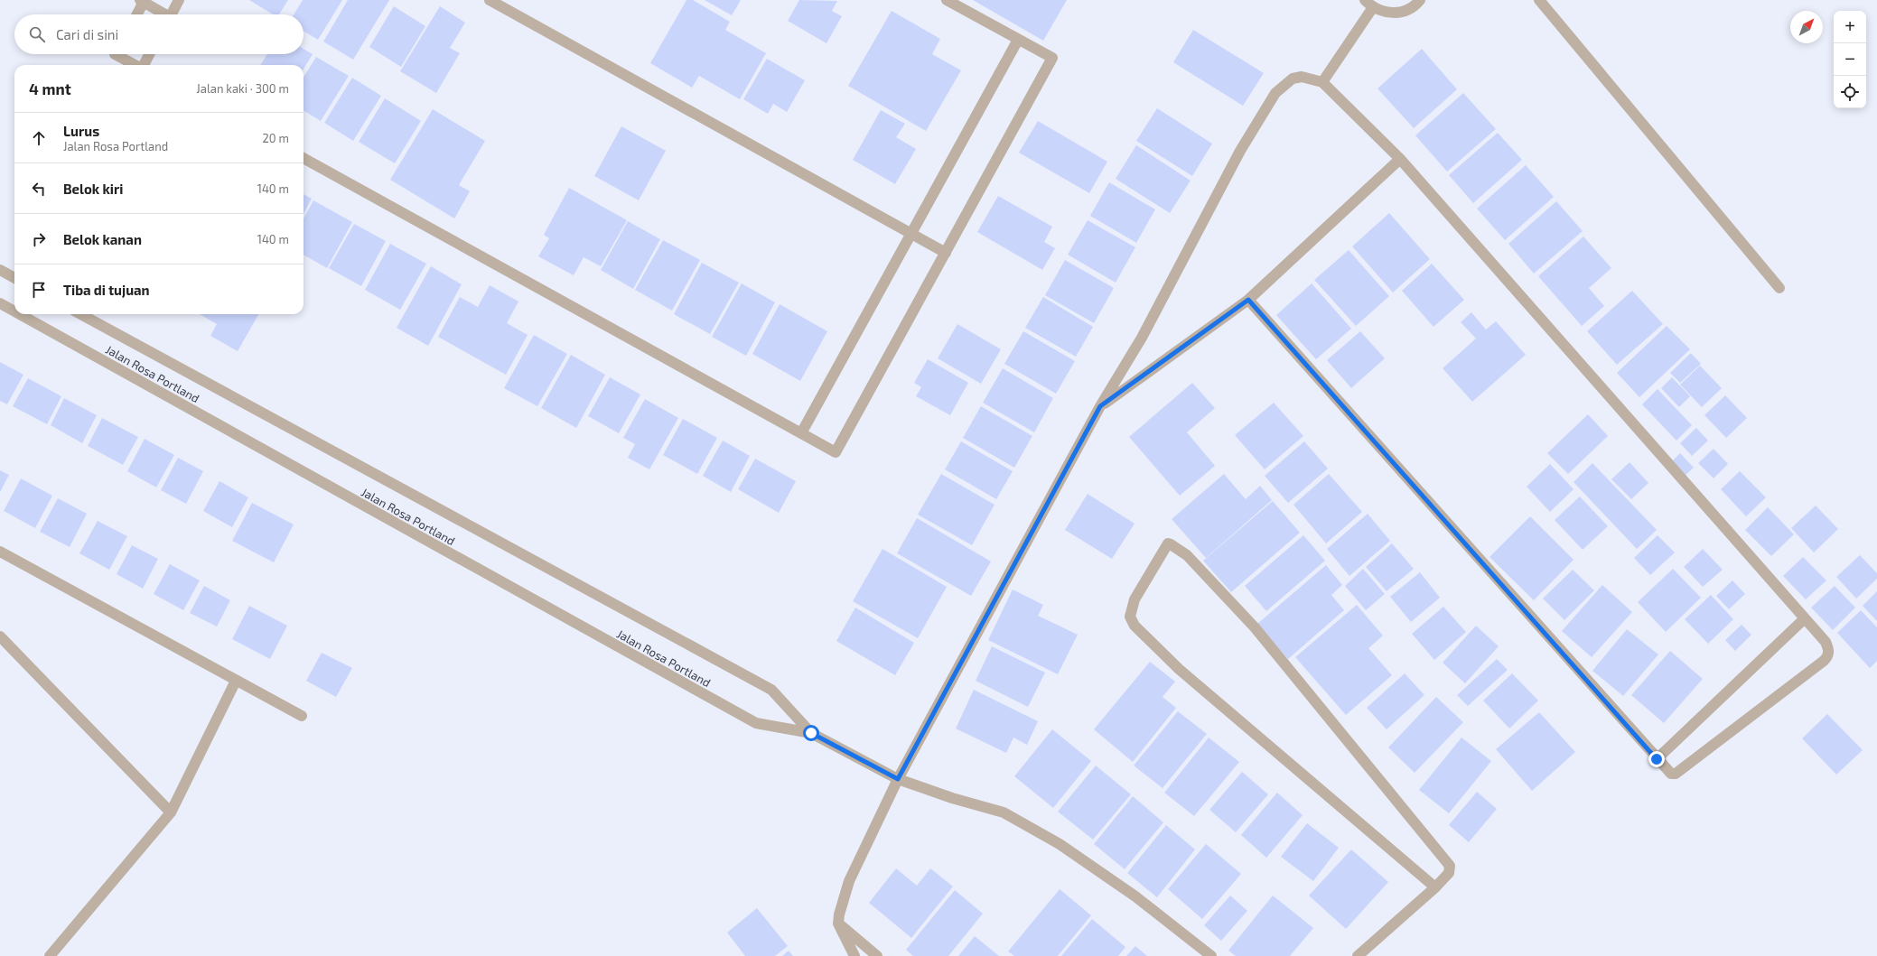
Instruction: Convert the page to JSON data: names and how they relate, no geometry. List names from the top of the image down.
{
  "streets": {
    "street": ["Jalan Rosa Portland"]
  },
  "north": "top right",
  "page": {
    "map_buttons": ["+", "−"],
    "search": "Cari di sini",
    "heading": ["4 mnt", "Jalan kaki · 300 m"],
    "list": [
      ["Lurus", "Jalan Rosa Portland", "20 m"],
      ["Belok kiri", "140 m"],
      ["Belok kanan", "140 m"],
      "Tiba di tujuan"
    ]
  }
}
